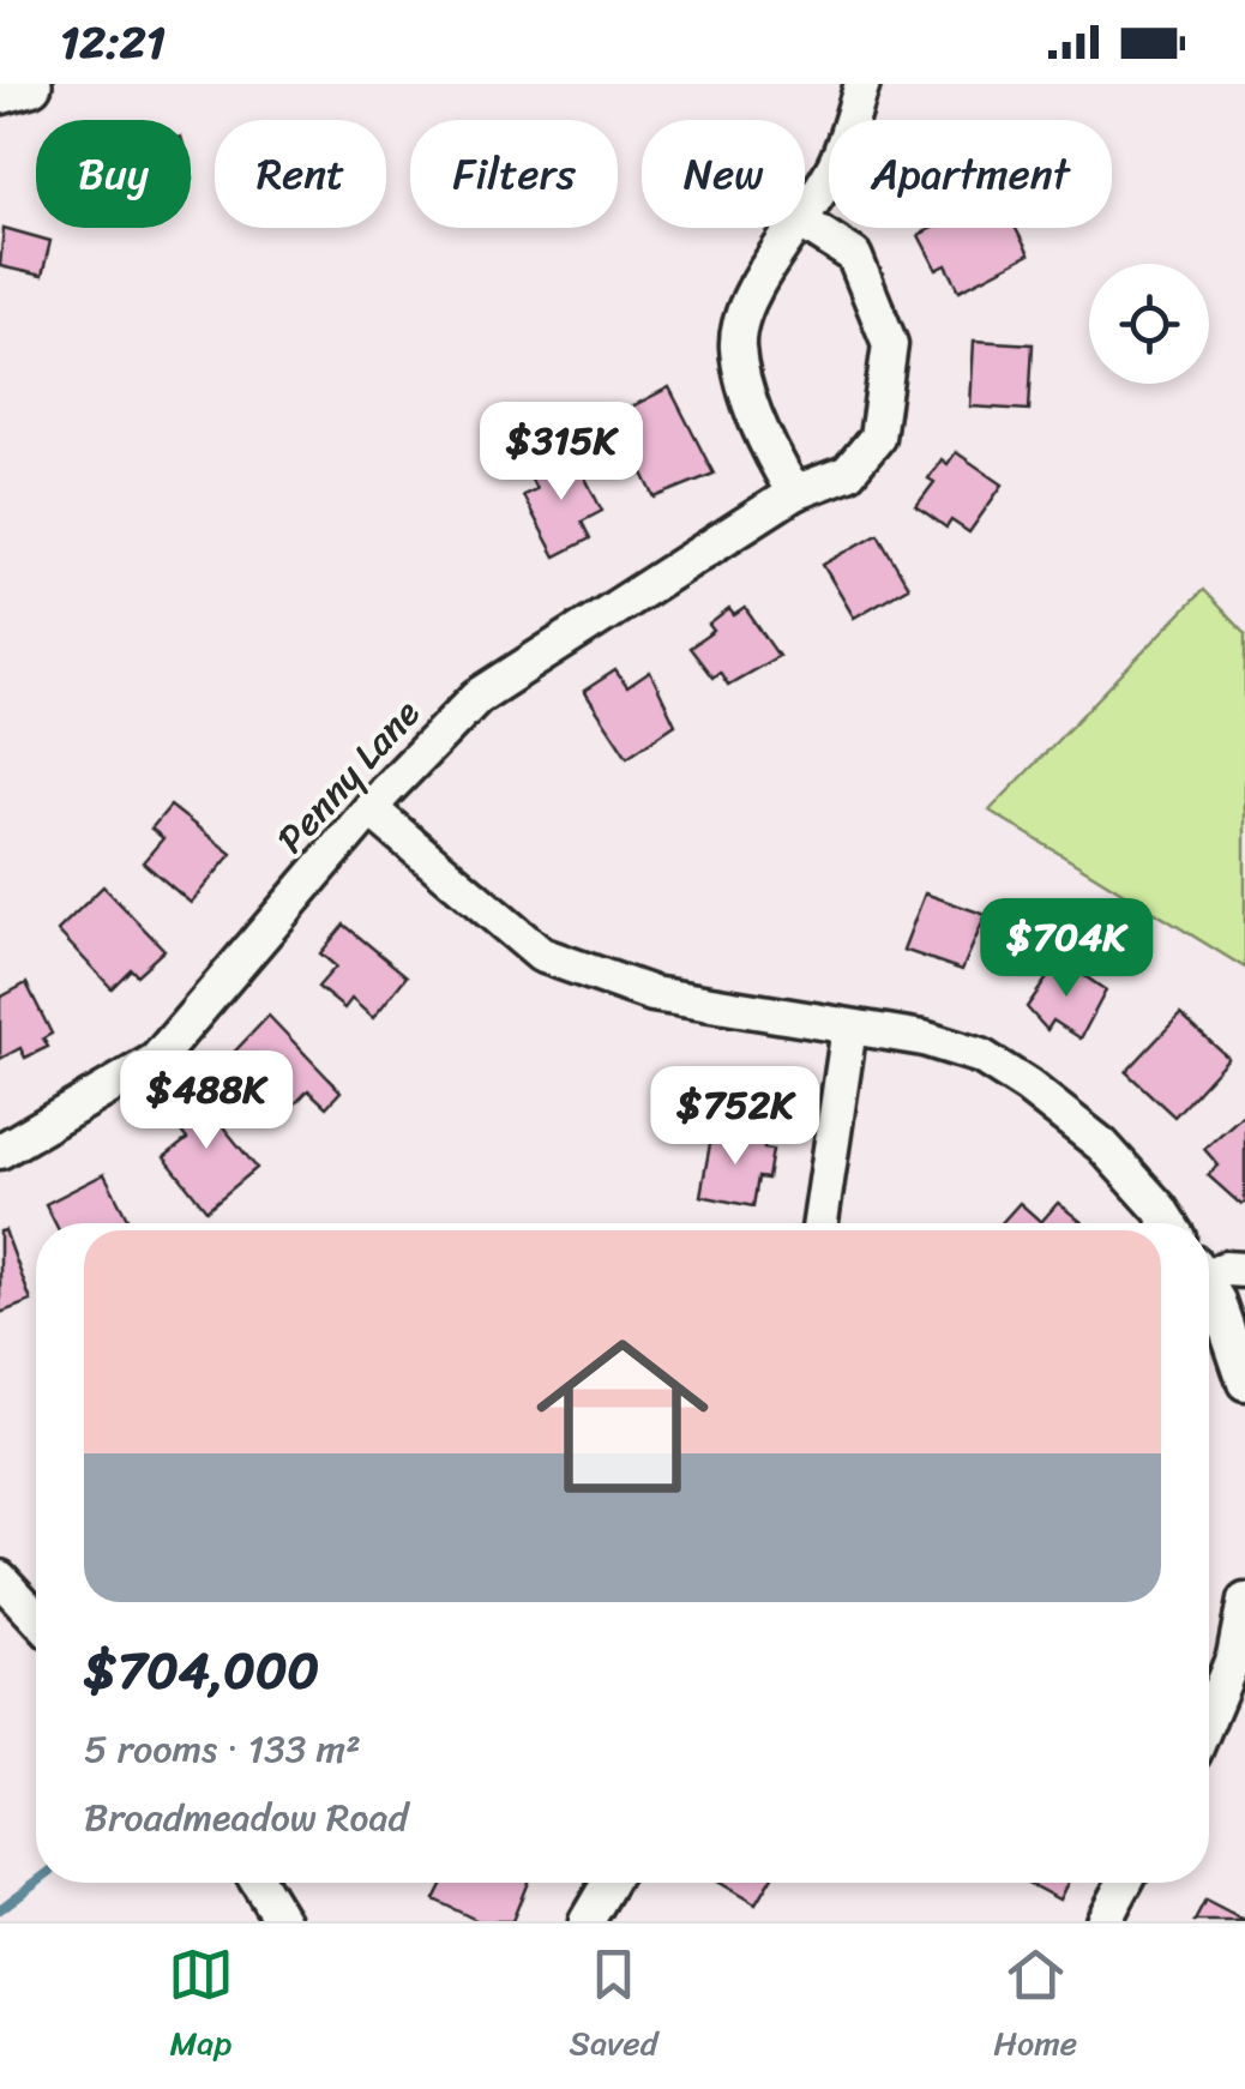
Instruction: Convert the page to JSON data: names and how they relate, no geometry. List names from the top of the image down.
{
  "streets": {
    "street": ["Penny Lane"]
  },
  "page": {
    "status": "12:21",
    "chip": [
      "Buy",
      "Rent",
      "Filters",
      "New",
      "Apartment"
    ],
    "price": [
      "$315K",
      "$704K",
      "$488K",
      "$752K"
    ],
    "list": [
      {
        "name": "$704,000",
        "note": "5 rooms · 133 m² · Broadmeadow Road"
      }
    ],
    "tabs": ["Map", "Saved", "Home"]
  }
}
